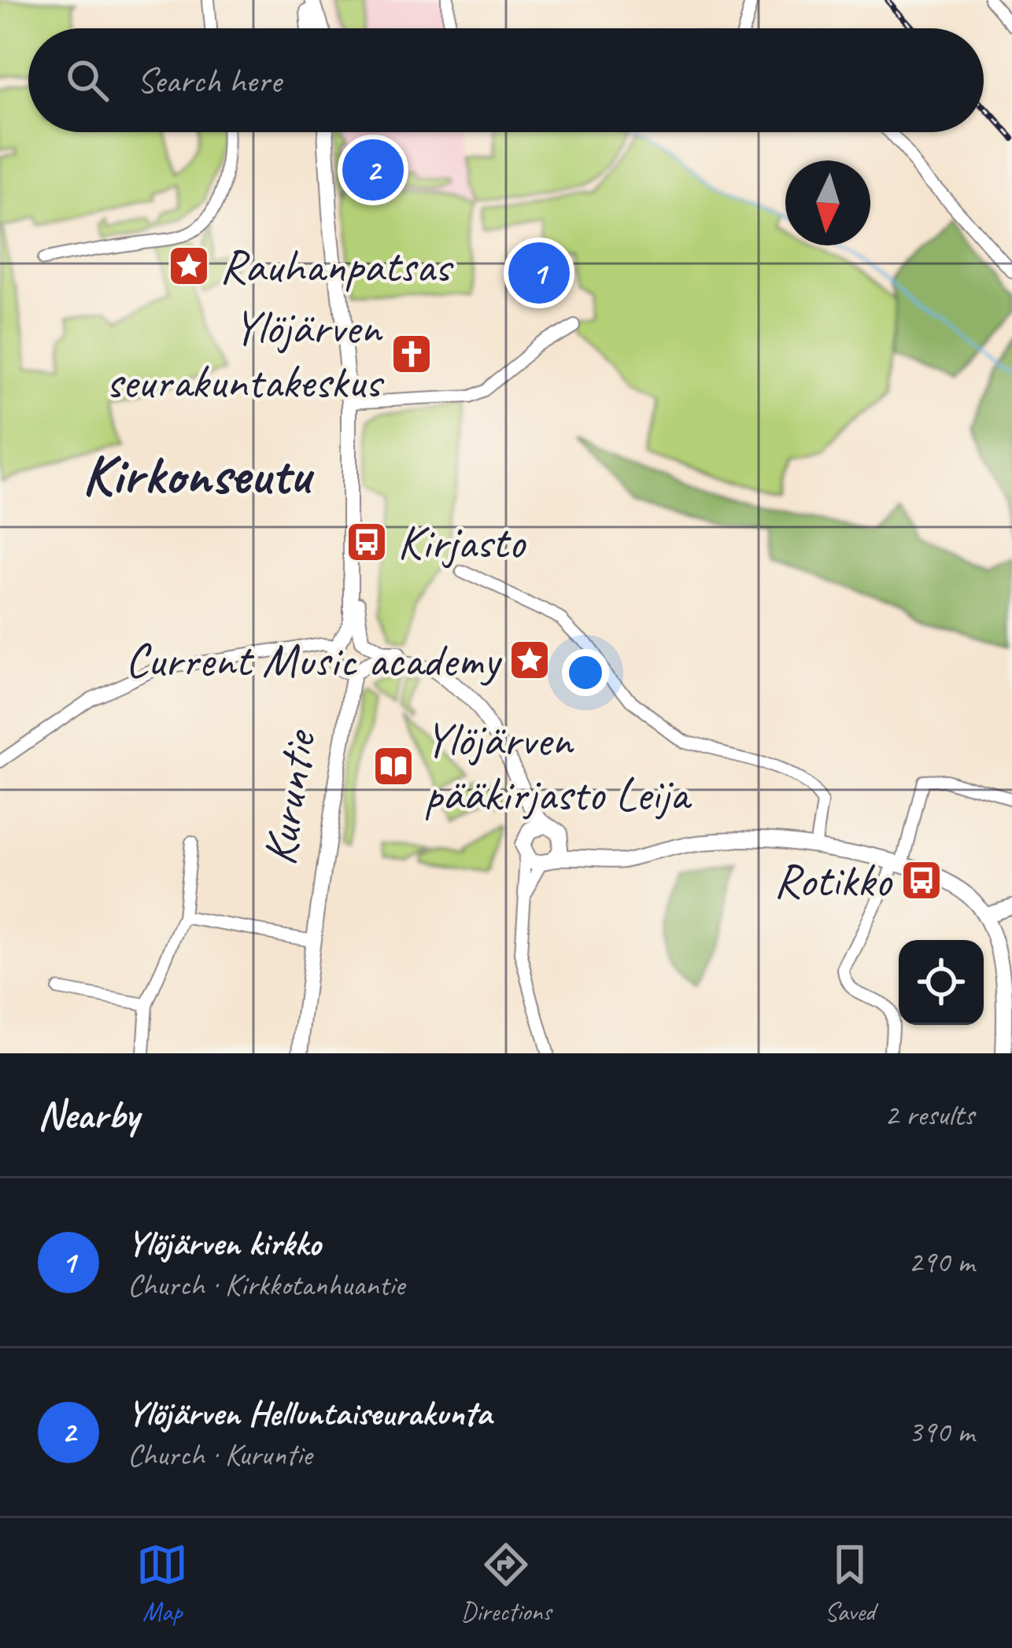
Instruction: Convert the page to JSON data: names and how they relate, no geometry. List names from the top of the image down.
{
  "streets": {
    "main road": ["Kuruntie"]
  },
  "districts": ["Kirkonseutu"],
  "places": {
    "place": ["Rauhanpatsas", "Current Music academy"],
    "church": ["Ylöjärven seurakuntakeskus"],
    "bus stop": ["Kirjasto", "Rotikko"],
    "library": ["Ylöjärven pääkirjasto Leija"]
  },
  "north": "bottom",
  "page": {
    "search": "Search here",
    "pins": ["2", "1"],
    "heading": ["Nearby", "2 results"],
    "list": [
      {
        "mark": "1",
        "name": "Ylöjärven kirkko",
        "note": "Church · Kirkkotanhuantie",
        "value": "290 m"
      },
      {
        "mark": "2",
        "name": "Ylöjärven Helluntaiseurakunta",
        "note": "Church · Kuruntie",
        "value": "390 m"
      }
    ],
    "nav": ["Map", "Directions", "Saved"]
  }
}
